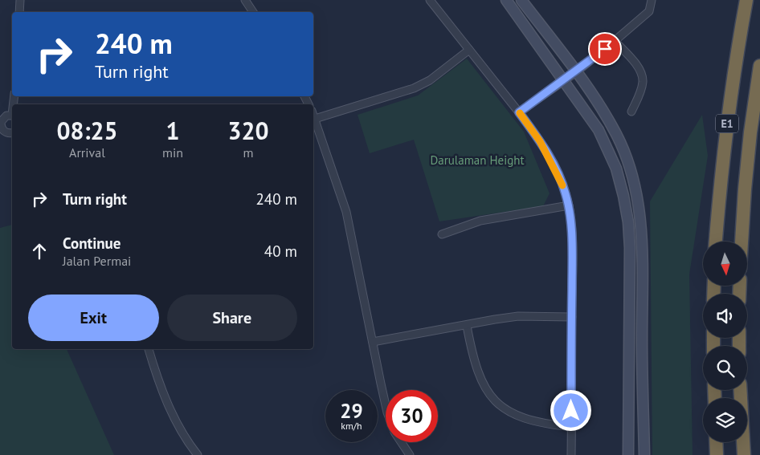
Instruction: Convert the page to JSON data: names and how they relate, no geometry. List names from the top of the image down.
{
  "streets": {
    "highway": ["E1"]
  },
  "parks": ["Darulaman Height"],
  "north": "bottom",
  "page": {
    "turn": ["240 m", "Turn right"],
    "eta": [
      "08:25",
      "Arrival",
      "1",
      "min",
      "320",
      "m"
    ],
    "list": [
      {
        "name": "Turn right",
        "value": "240 m"
      },
      {
        "name": "Continue",
        "note": "Jalan Permai",
        "value": "40 m"
      }
    ],
    "buttons": ["Exit", "Share"],
    "speed": "29 km/h",
    "limit": "30"
  }
}
